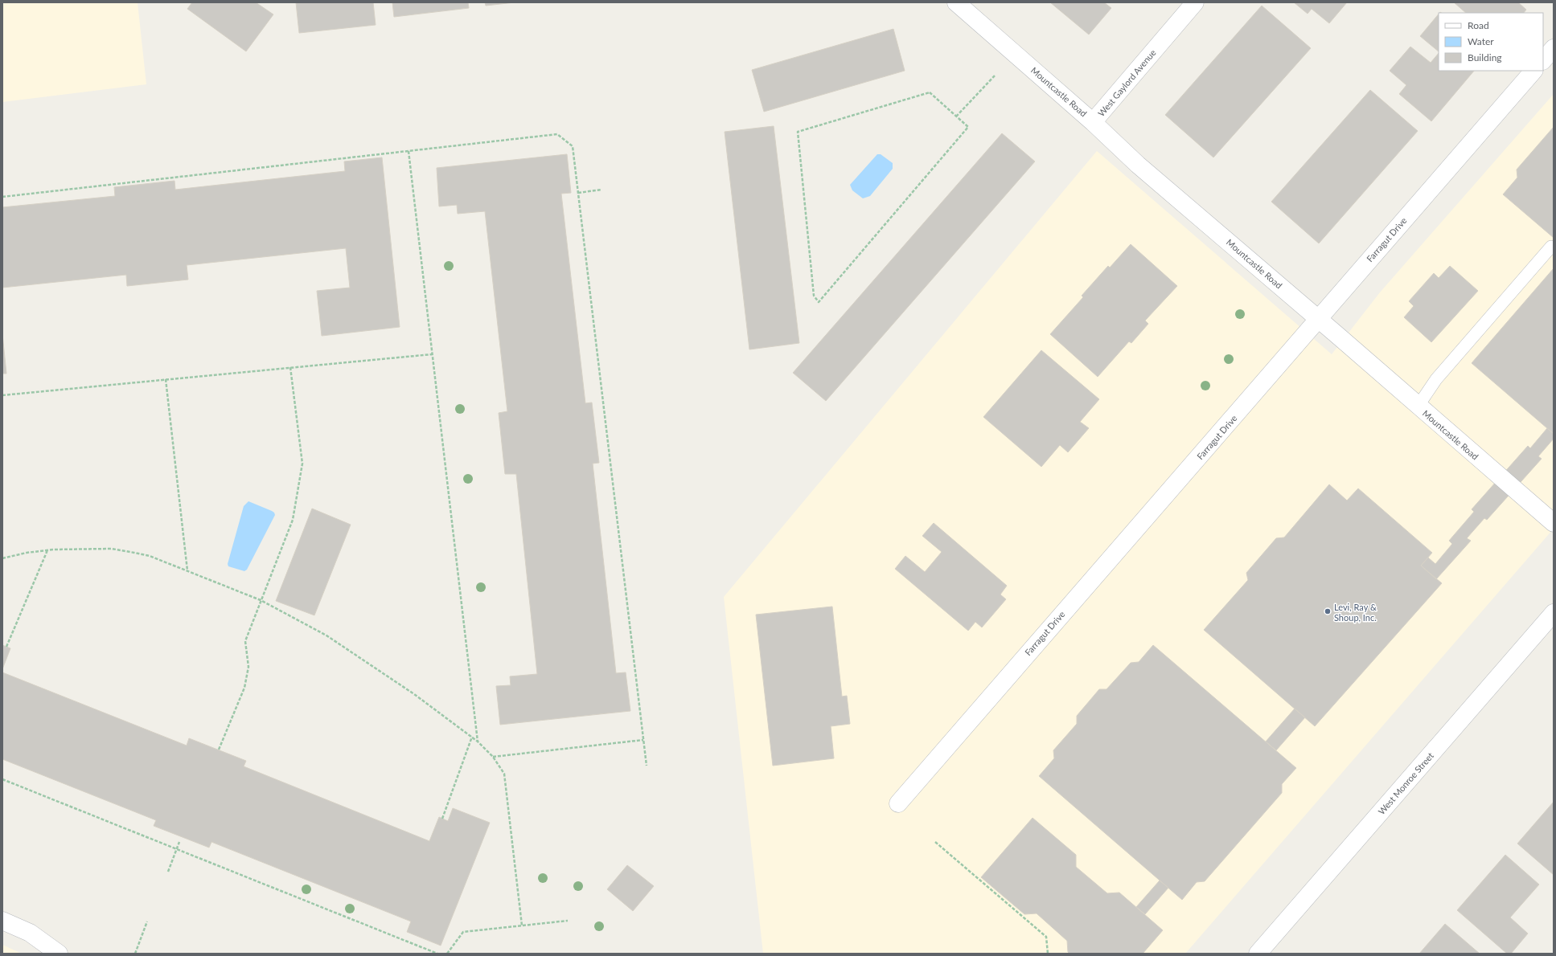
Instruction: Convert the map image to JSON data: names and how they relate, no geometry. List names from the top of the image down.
{
  "streets": {
    "street": [
      "West Gaylord Avenue",
      "Mountcastle Road",
      "Farragut Drive",
      "West Monroe Street"
    ]
  },
  "crossings": [
    ["West Gaylord Avenue", "Mountcastle Road"],
    ["Mountcastle Road", "Farragut Drive"]
  ],
  "places": ["Levi, Ray & Shoup, Inc."],
  "legend": ["Road", "Water", "Building"]
}
